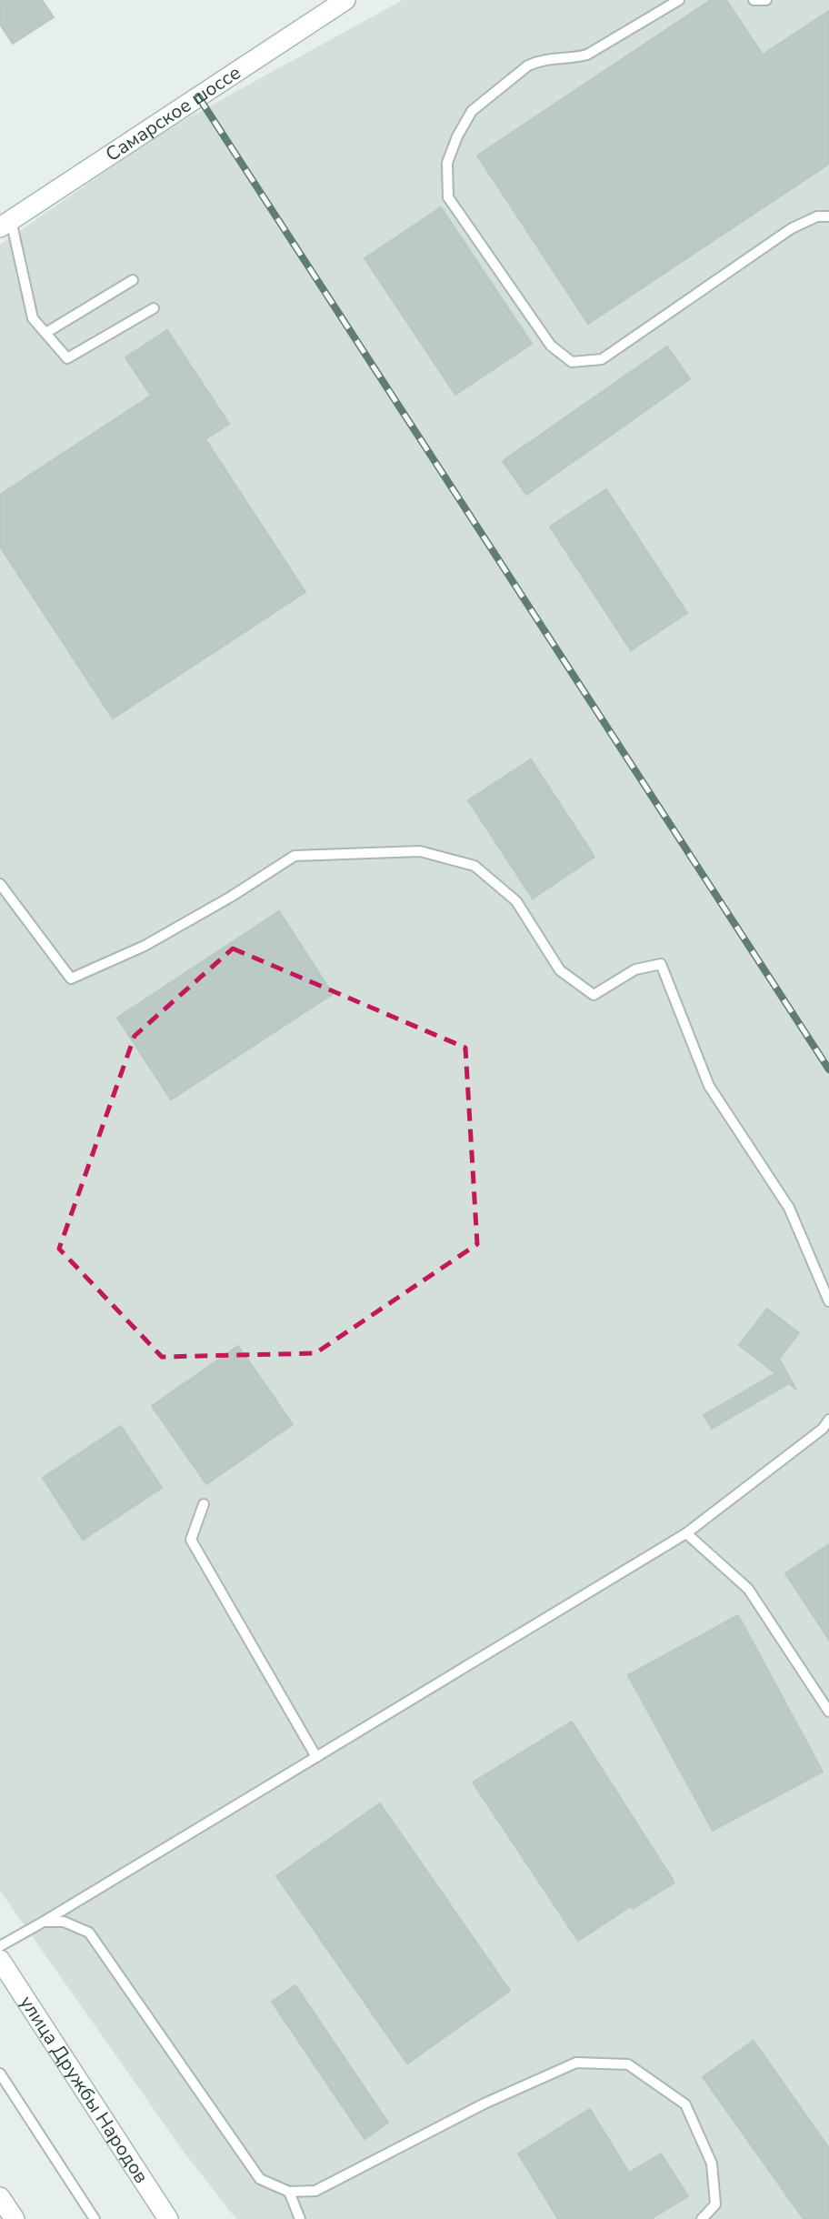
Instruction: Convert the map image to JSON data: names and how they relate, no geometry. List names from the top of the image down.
{
  "streets": {
    "street": ["Самарское шоссе", "улица Дружбы Народов"]
  }
}
